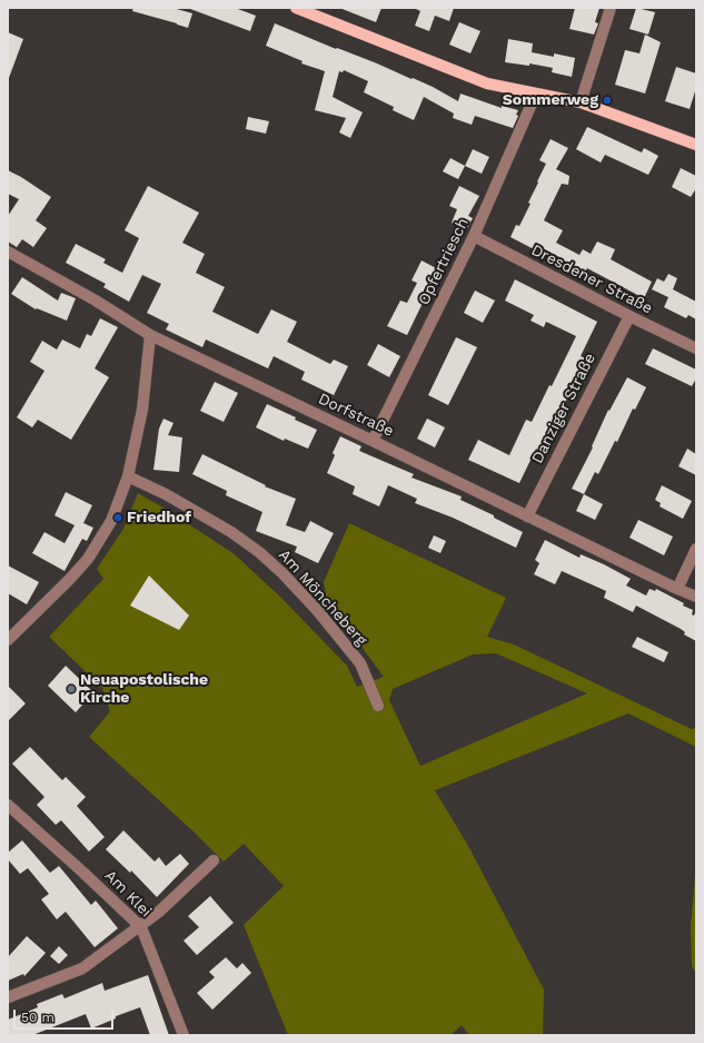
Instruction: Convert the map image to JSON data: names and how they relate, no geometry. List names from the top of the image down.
{
  "streets": {
    "street": [
      "Opfertriesch",
      "Dresdener Straße",
      "Danziger Straße",
      "Dorfstraße",
      "Am Möncheberg",
      "Am Klei"
    ]
  },
  "crossings": [
    ["Opfertriesch", "Dresdener Straße"],
    ["Opfertriesch", "Dorfstraße"],
    ["Dresdener Straße", "Danziger Straße"],
    ["Danziger Straße", "Dorfstraße"]
  ],
  "places": ["Sommerweg", "Friedhof", "Neuapostolische Kirche"],
  "scale_bar": "50 m"
}
